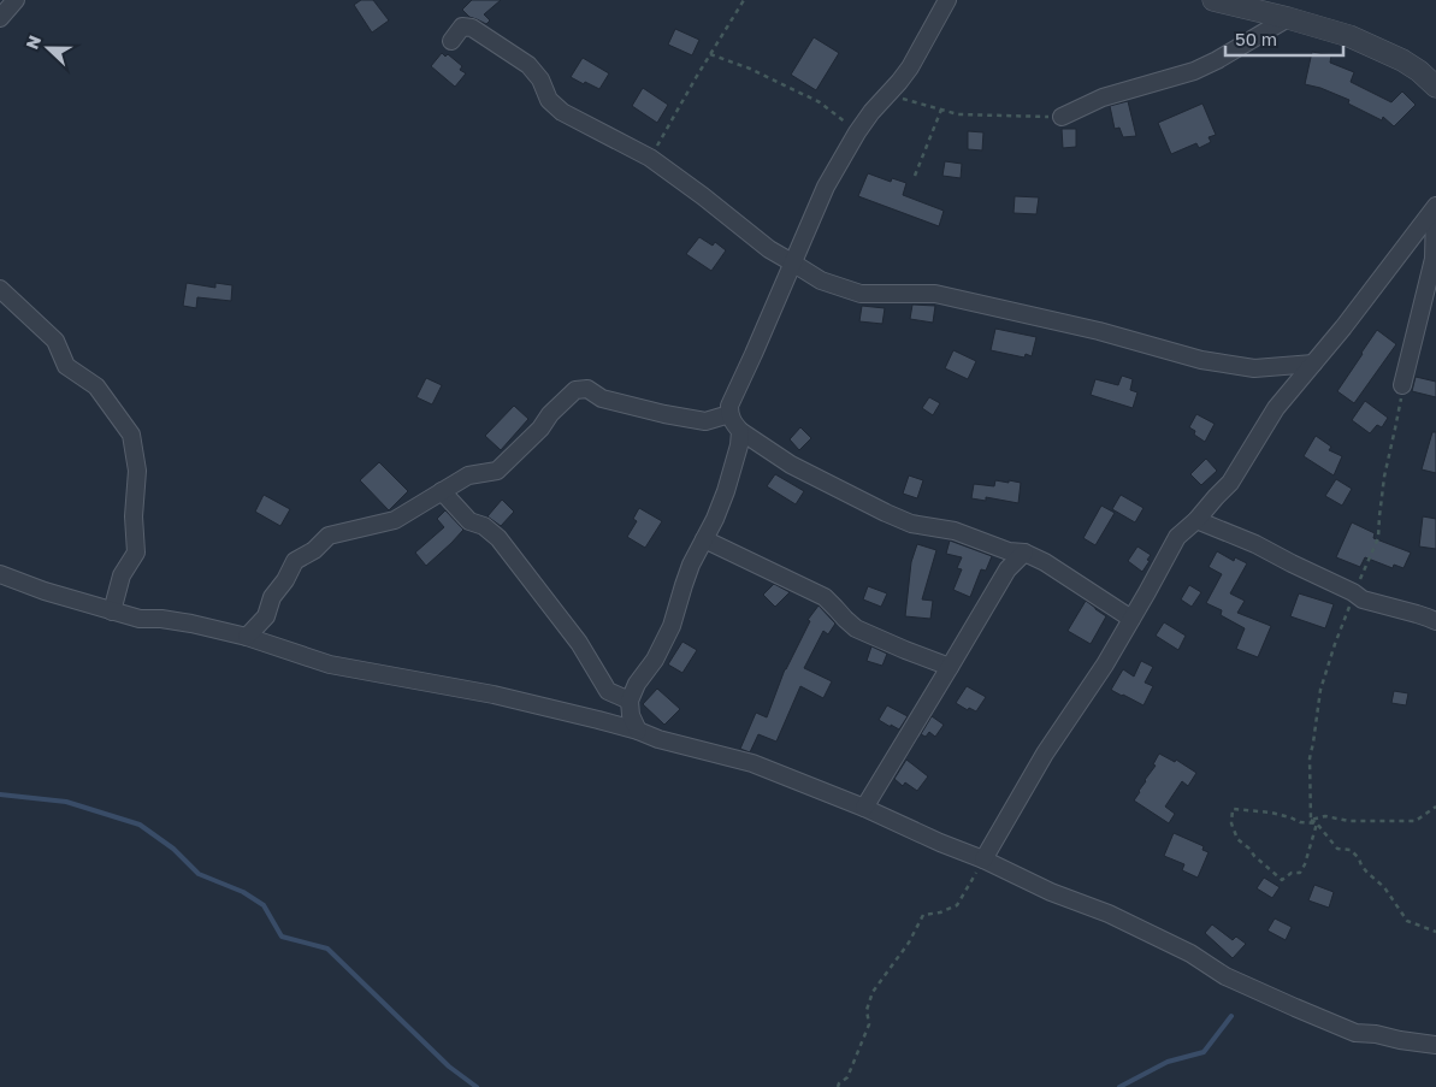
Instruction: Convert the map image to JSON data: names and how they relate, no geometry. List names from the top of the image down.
{
  "scale_bar": "50 m",
  "north": "left"
}
